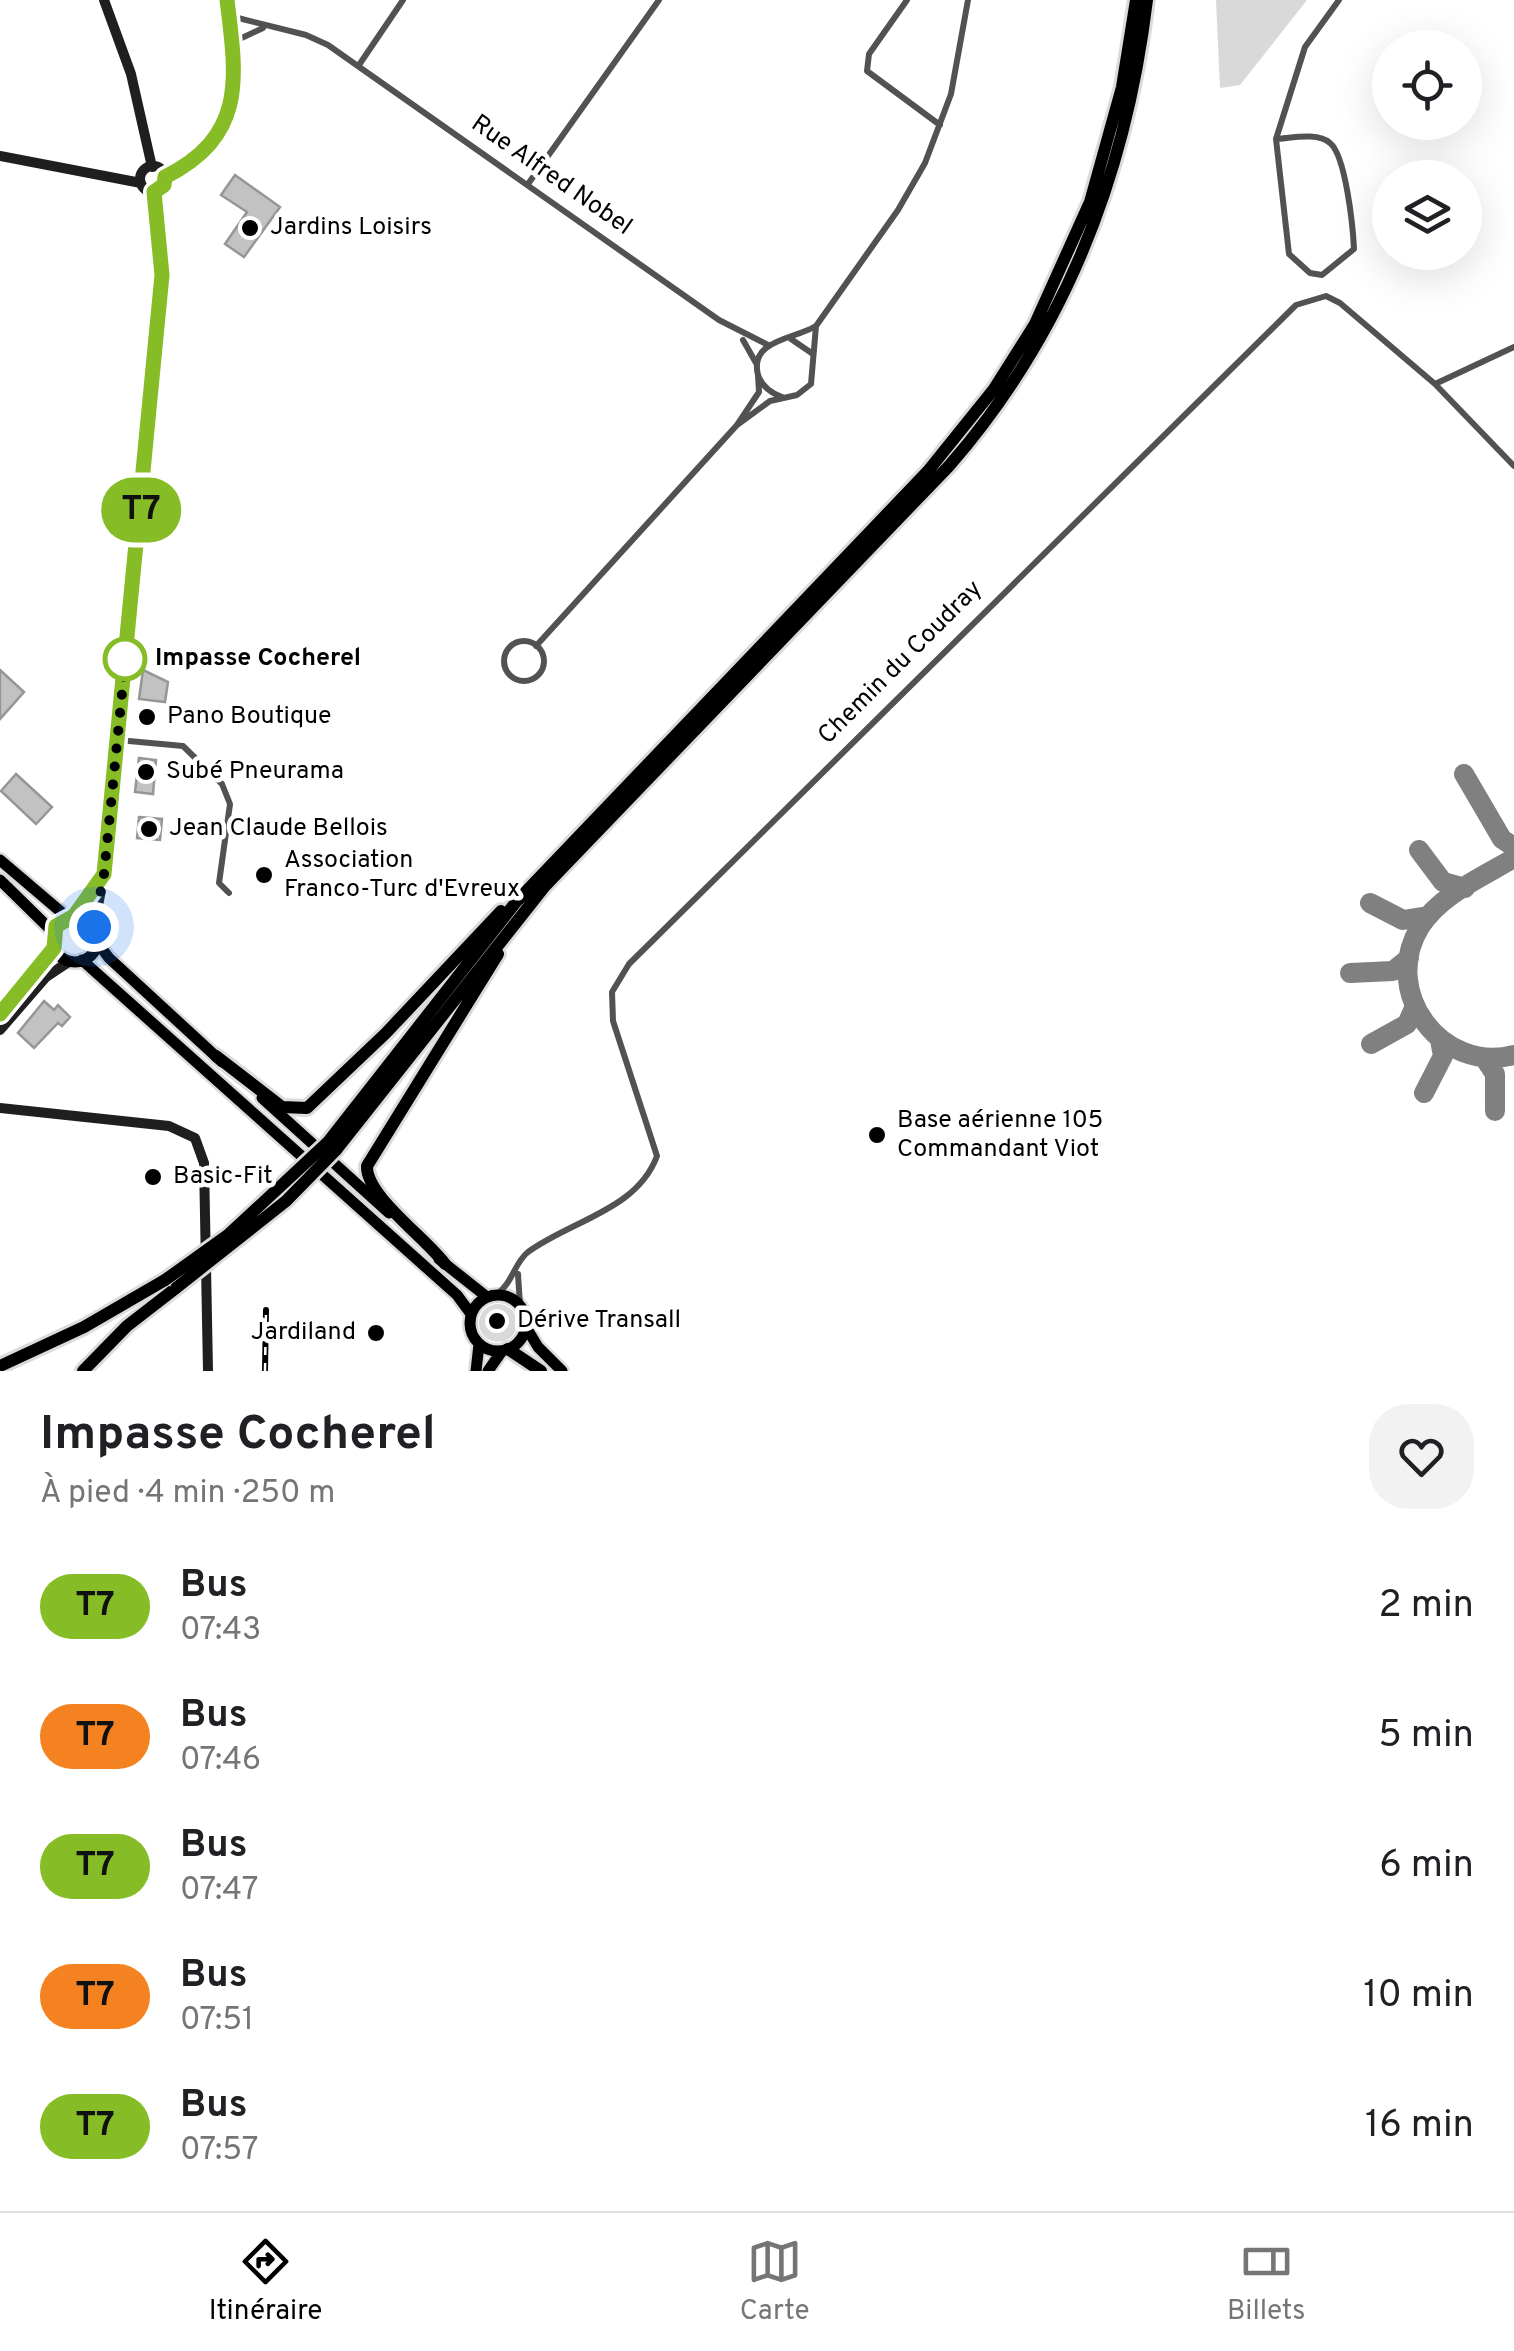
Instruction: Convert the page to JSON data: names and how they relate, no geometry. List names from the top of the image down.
{
  "streets": {
    "street": ["Rue Alfred Nobel", "Chemin du Coudray"]
  },
  "places": [
    "Jardins Loisirs",
    "Impasse Cocherel",
    "Pano Boutique",
    "Subé Pneurama",
    "Jean Claude Bellois",
    "Association Franco-Turc d'Evreux",
    "Base aérienne 105 Commandant Viot",
    "Basic-Fit",
    "Dérive Transall",
    "Jardiland"
  ],
  "lines": ["bus line T7"],
  "page": {
    "on_map": "T7",
    "heading": ["Impasse Cocherel", "À pied · 4 min · 250 m"],
    "list": [
      {
        "mark": "T7",
        "name": "Bus",
        "note": "07:43",
        "value": "2 min"
      },
      {
        "mark": "T7",
        "name": "Bus",
        "note": "07:46",
        "value": "5 min"
      },
      {
        "mark": "T7",
        "name": "Bus",
        "note": "07:47",
        "value": "6 min"
      },
      {
        "mark": "T7",
        "name": "Bus",
        "note": "07:51",
        "value": "10 min"
      },
      {
        "mark": "T7",
        "name": "Bus",
        "note": "07:57",
        "value": "16 min"
      }
    ],
    "tabs": ["Itinéraire", "Carte", "Billets"]
  }
}
